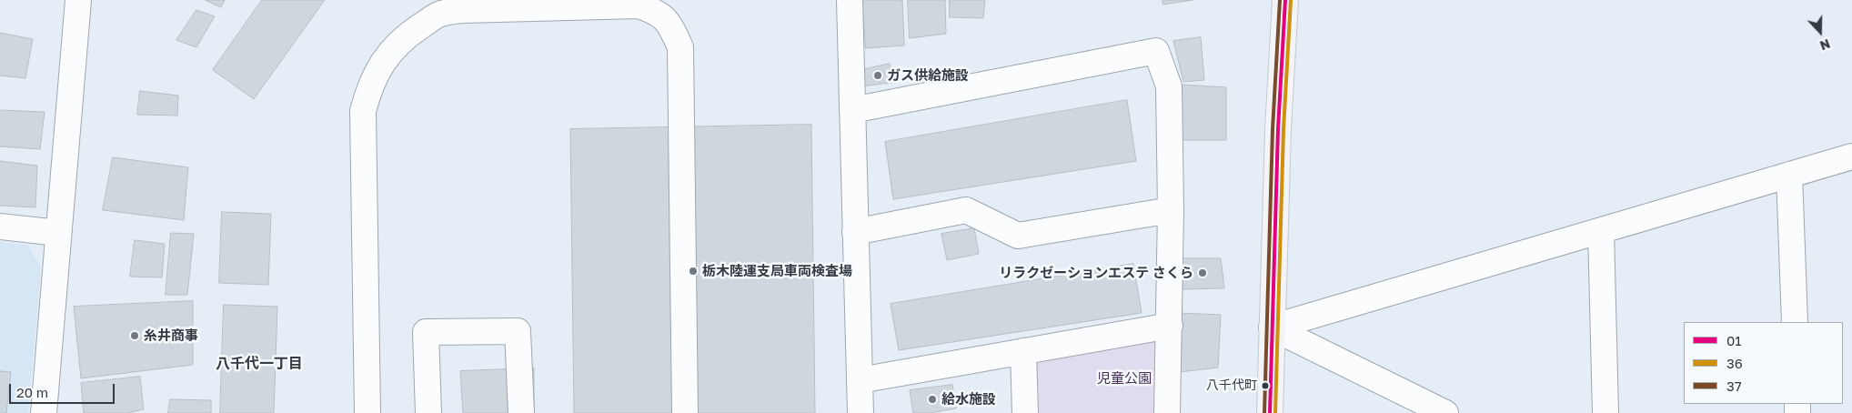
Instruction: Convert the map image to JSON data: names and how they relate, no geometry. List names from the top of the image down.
{
  "districts": ["八千代一丁目"],
  "parks": ["児童公園"],
  "places": [
    "ガス供給施設",
    "栃木陸運支局車両検査場",
    "リラクゼーションエステ さくら",
    "糸井商事",
    "八千代町",
    "給水施設"
  ],
  "lines": ["transit line 01", "transit line 36", "transit line 37"],
  "legend": ["01", "36", "37"],
  "scale_bar": "20 m",
  "north": "bottom"
}
